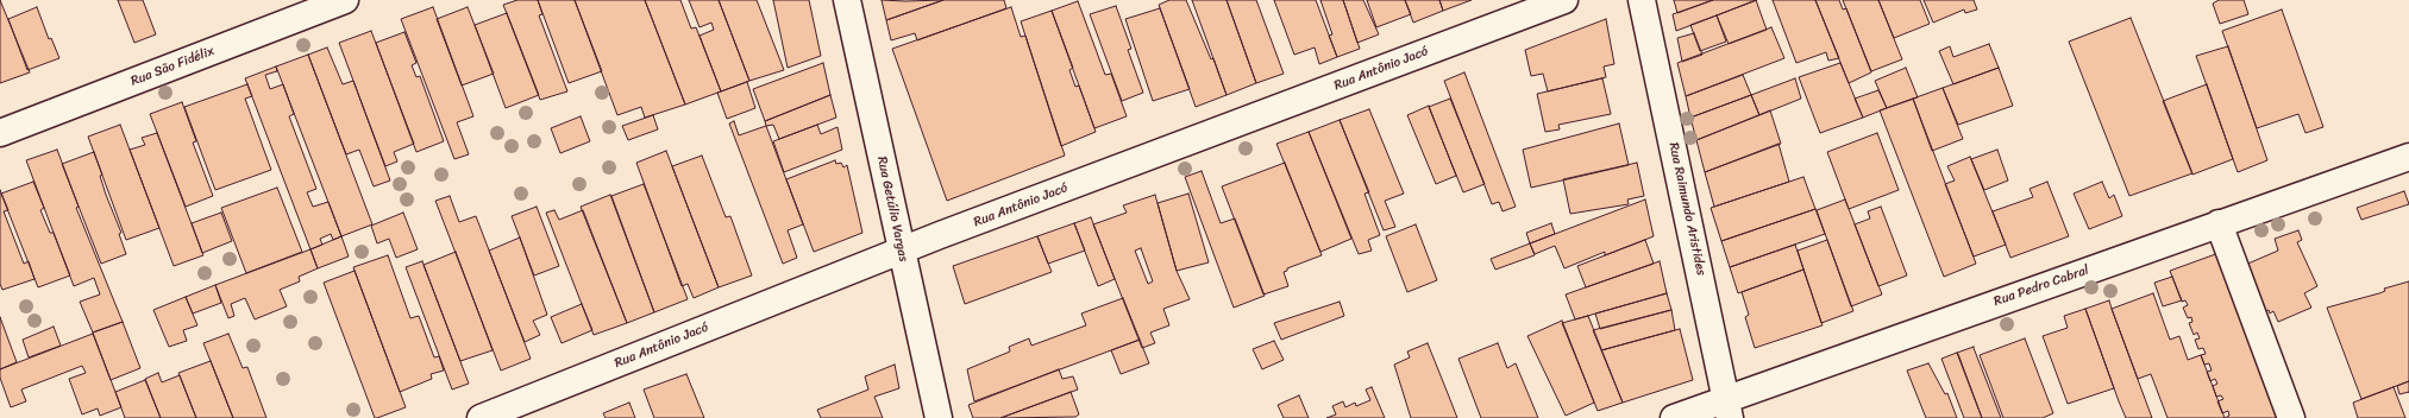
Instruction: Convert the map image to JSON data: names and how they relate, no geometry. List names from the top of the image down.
{
  "streets": {
    "street": [
      "Rua São Fidélix",
      "Rua Antônio Jacó",
      "Rua Getúlio Vargas",
      "Rua Raimundo Aristides",
      "Rua Pedro Cabral"
    ]
  },
  "crossings": [
    ["Rua Antônio Jacó", "Rua Getúlio Vargas"],
    ["Rua Raimundo Aristides", "Rua Pedro Cabral"]
  ]
}
